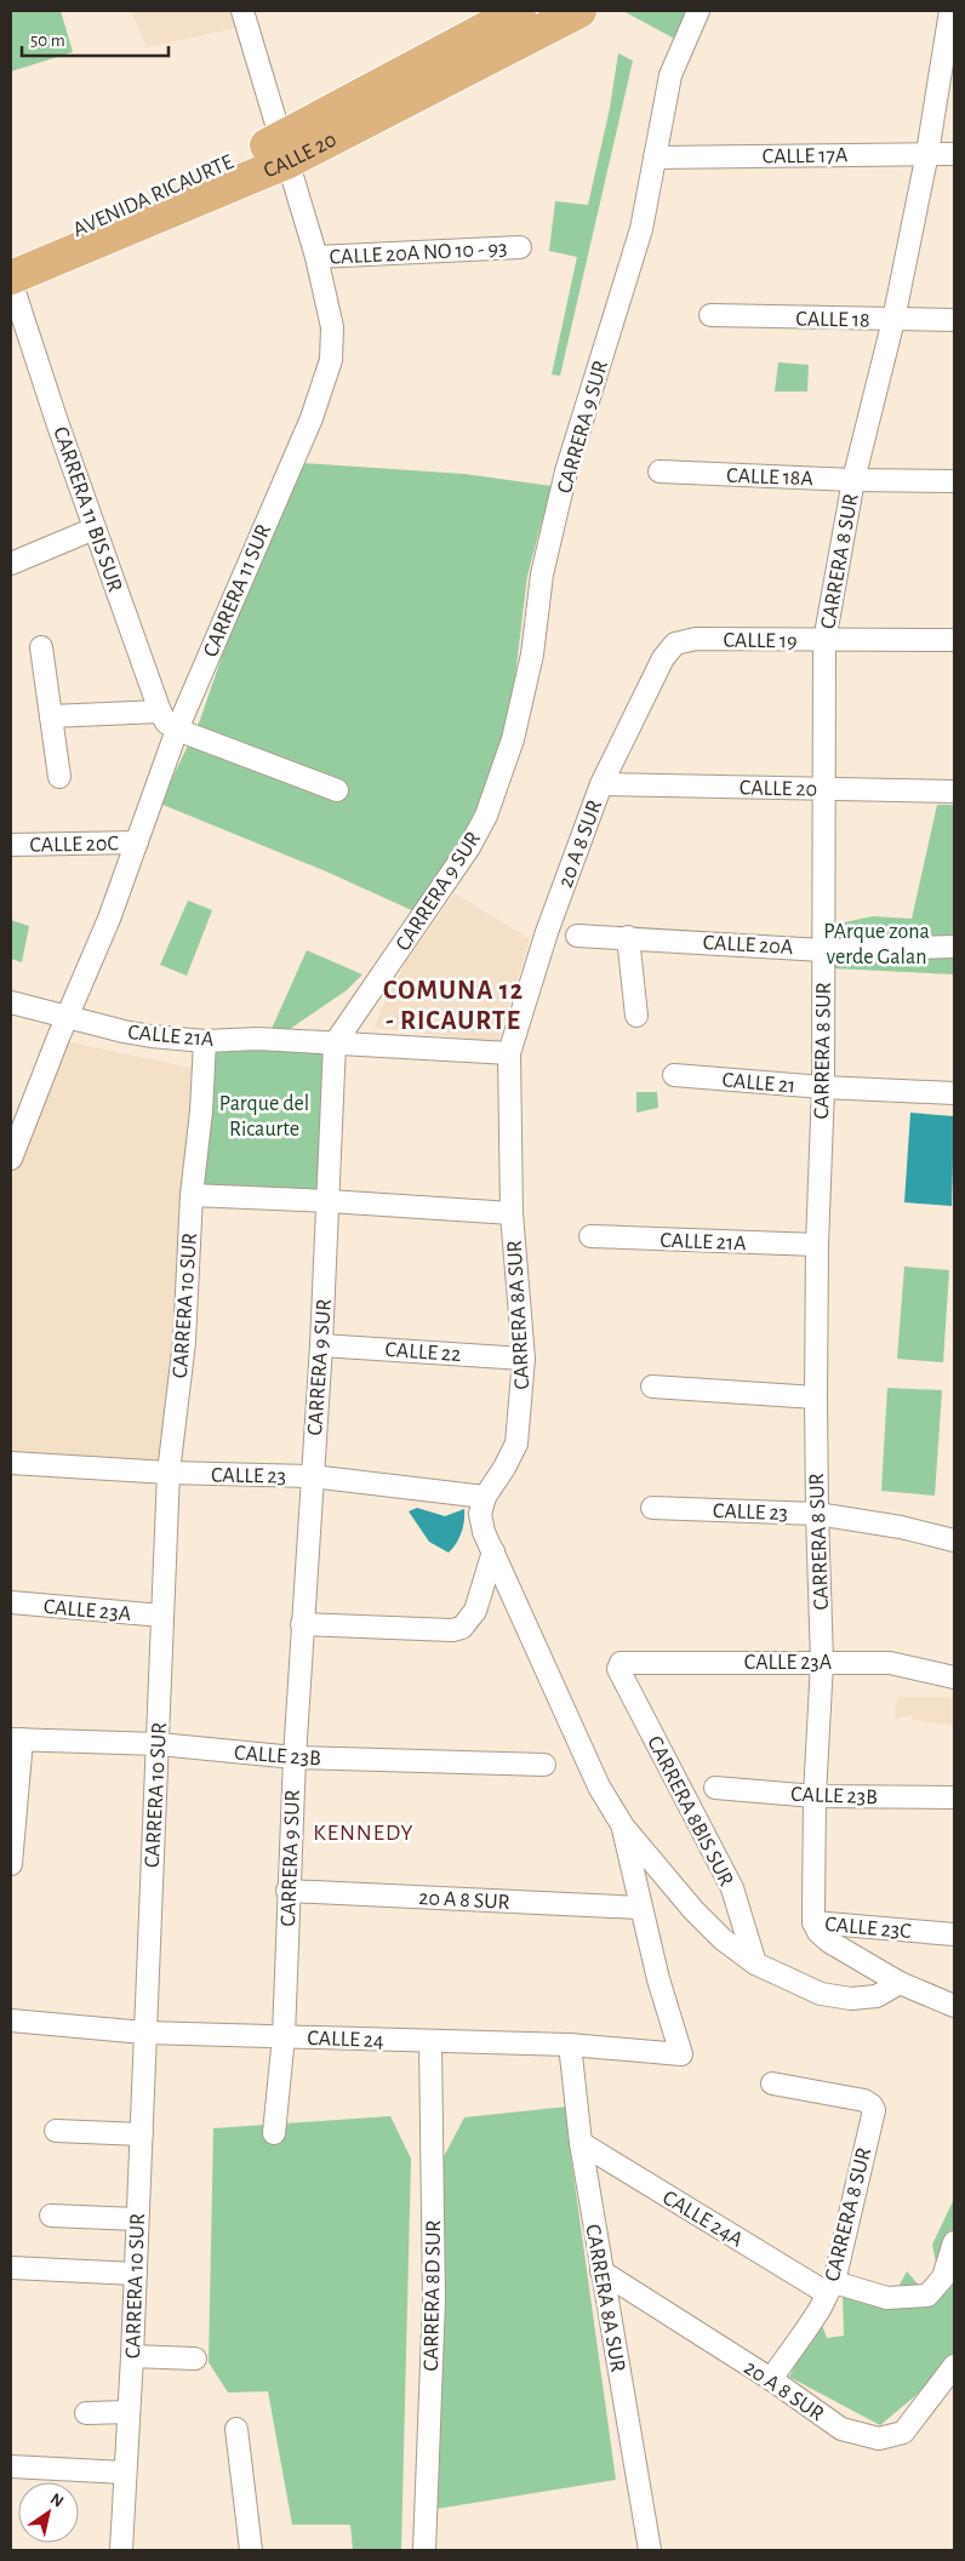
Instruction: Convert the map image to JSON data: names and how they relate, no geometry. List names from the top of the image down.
{
  "streets": {
    "main road": ["CALLE 20", "AVENIDA RICAURTE"],
    "street": [
      "CALLE 17A",
      "CALLE 20A NO 10 - 93",
      "CALLE 18",
      "CARRERA 9 SUR",
      "CALLE 18A",
      "CARRERA 11 BIS SUR",
      "CARRERA 8 SUR",
      "CARRERA 11 SUR",
      "CALLE 19",
      "CALLE 20C",
      "20 A 8 SUR",
      "CALLE 20A",
      "CALLE 21A",
      "CALLE 21",
      "CARRERA 10 SUR",
      "CARRERA 8A SUR",
      "CALLE 22",
      "CALLE 23",
      "CALLE 23A",
      "CALLE 23B",
      "CARRERA 8BIS SUR",
      "CALLE 23C",
      "CALLE 24",
      "CALLE 24A",
      "CARRERA 8D SUR"
    ]
  },
  "crossings": [
    ["CALLE 20", "AVENIDA RICAURTE"],
    ["CALLE 20", "CARRERA 11 BIS SUR"],
    ["CALLE 20", "CARRERA 8 SUR"],
    ["CALLE 20", "CARRERA 11 SUR"],
    ["CALLE 20", "20 A 8 SUR"],
    ["CALLE 17A", "CARRERA 9 SUR"],
    ["CALLE 17A", "CARRERA 8 SUR"],
    ["AVENIDA RICAURTE", "CARRERA 11 SUR"],
    ["CALLE 20A NO 10 - 93", "CARRERA 11 SUR"],
    ["CALLE 18", "CARRERA 8 SUR"],
    ["CARRERA 9 SUR", "20 A 8 SUR"],
    ["CARRERA 9 SUR", "CALLE 21A"],
    ["CARRERA 9 SUR", "CALLE 22"],
    ["CARRERA 9 SUR", "CALLE 23"],
    ["CARRERA 9 SUR", "CALLE 23B"],
    ["CARRERA 9 SUR", "CALLE 24"],
    ["CALLE 18A", "CARRERA 8 SUR"],
    ["CARRERA 11 BIS SUR", "CARRERA 11 SUR"],
    ["CARRERA 8 SUR", "CALLE 19"],
    ["CARRERA 8 SUR", "20 A 8 SUR"],
    ["CARRERA 8 SUR", "CALLE 20A"],
    ["CARRERA 8 SUR", "CALLE 21A"],
    ["CARRERA 8 SUR", "CALLE 21"],
    ["CARRERA 8 SUR", "CALLE 23"],
    ["CARRERA 8 SUR", "CALLE 23A"],
    ["CARRERA 8 SUR", "CALLE 23B"],
    ["CARRERA 8 SUR", "CALLE 23C"],
    ["CARRERA 8 SUR", "CALLE 24A"],
    ["CARRERA 11 SUR", "CALLE 20C"],
    ["CARRERA 11 SUR", "CALLE 21A"],
    ["CALLE 19", "20 A 8 SUR"],
    ["20 A 8 SUR", "CARRERA 8A SUR"],
    ["20 A 8 SUR", "CALLE 24"],
    ["CALLE 21A", "CARRERA 10 SUR"],
    ["CARRERA 10 SUR", "CALLE 23"],
    ["CARRERA 10 SUR", "CALLE 23A"],
    ["CARRERA 10 SUR", "CALLE 23B"],
    ["CARRERA 10 SUR", "CALLE 24"],
    ["CARRERA 8A SUR", "CALLE 22"],
    ["CARRERA 8A SUR", "CALLE 23"],
    ["CARRERA 8A SUR", "CALLE 24"],
    ["CARRERA 8A SUR", "CALLE 24A"],
    ["CALLE 23A", "CARRERA 8BIS SUR"],
    ["CALLE 24", "CARRERA 8D SUR"]
  ],
  "districts": ["COMUNA 12 - RICAURTE", "KENNEDY"],
  "parks": ["PArque zona verde Galan", "Parque del Ricaurte"],
  "scale_bar": "50 m",
  "north": "top right"
}
